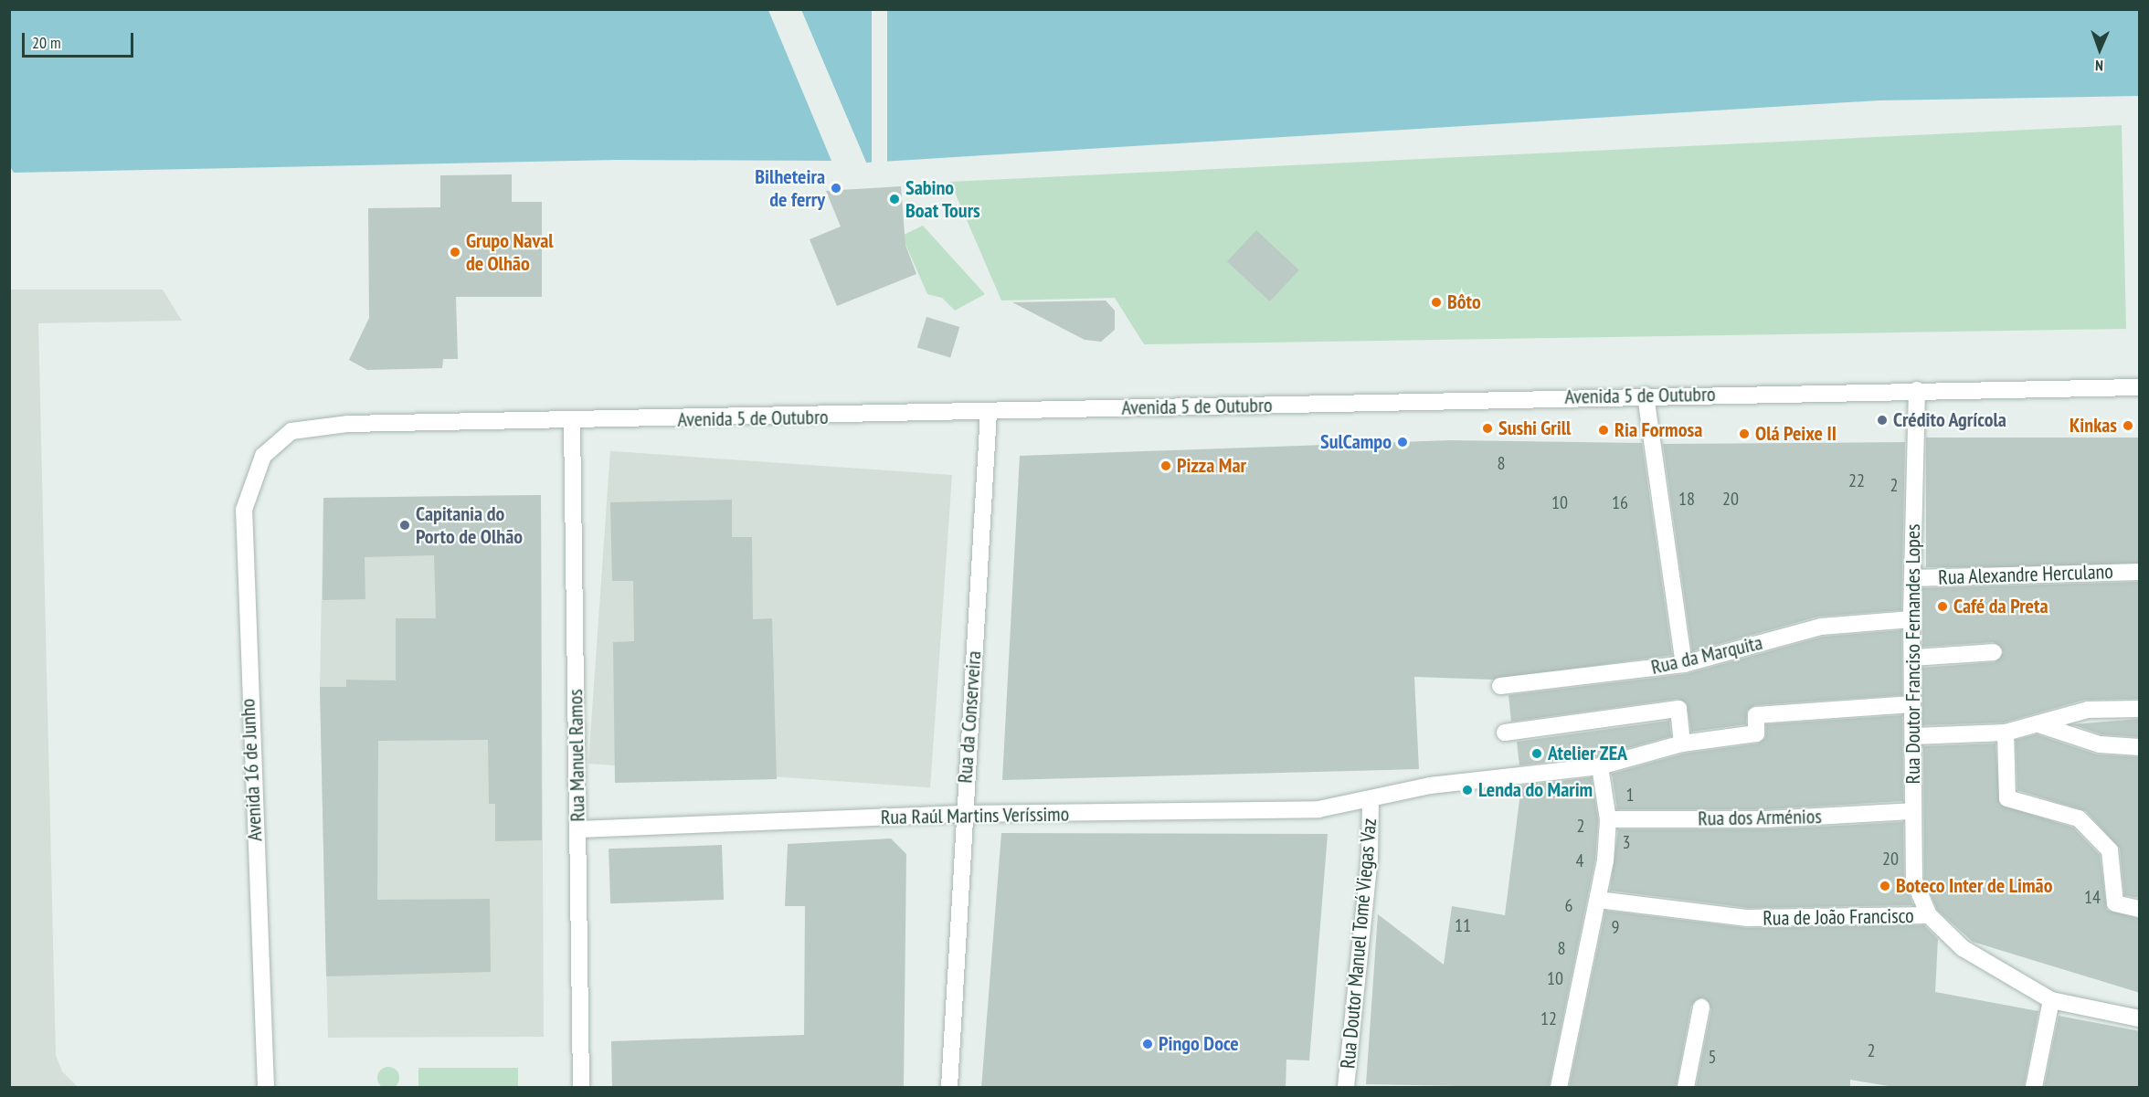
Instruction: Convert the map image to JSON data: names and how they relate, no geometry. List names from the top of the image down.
{
  "streets": {
    "street": [
      "Avenida 5 de Outubro",
      "Rua Alexandre Herculano",
      "Rua Doutor Franciso Fernandes Lopes",
      "Rua da Marquita",
      "Rua da Conserveira",
      "Rua Manuel Ramos",
      "Avenida 16 de Junho",
      "Rua Raúl Martins Veríssimo",
      "Rua dos Arménios",
      "Rua de João Francisco",
      "Rua Doutor Manuel Tomé Viegas Vaz"
    ]
  },
  "crossings": [
    ["Avenida 5 de Outubro", "Rua Doutor Franciso Fernandes Lopes"],
    ["Avenida 5 de Outubro", "Rua da Conserveira"],
    ["Avenida 5 de Outubro", "Rua Manuel Ramos"],
    ["Avenida 5 de Outubro", "Avenida 16 de Junho"],
    ["Rua Alexandre Herculano", "Rua Doutor Franciso Fernandes Lopes"],
    ["Rua Doutor Franciso Fernandes Lopes", "Rua da Marquita"],
    ["Rua Doutor Franciso Fernandes Lopes", "Rua Raúl Martins Veríssimo"],
    ["Rua Doutor Franciso Fernandes Lopes", "Rua dos Arménios"],
    ["Rua Doutor Franciso Fernandes Lopes", "Rua de João Francisco"],
    ["Rua da Conserveira", "Rua Raúl Martins Veríssimo"],
    ["Rua Manuel Ramos", "Rua Raúl Martins Veríssimo"],
    ["Rua Raúl Martins Veríssimo", "Rua Doutor Manuel Tomé Viegas Vaz"]
  ],
  "places": [
    "Bilheteira de ferry",
    "Sabino Boat Tours",
    "Grupo Naval de Olhão",
    "Bôto",
    "Crédito Agrícola",
    "Kinkas",
    "Sushi Grill",
    "Ria Formosa",
    "Olá Peixe II",
    "SulCampo",
    "Pizza Mar",
    "Capitania do Porto de Olhão",
    "Café da Preta",
    "Atelier ZEA",
    "Lenda do Marim",
    "Boteco Inter de Limão",
    "Pingo Doce"
  ],
  "house_numbers": [
    "8",
    "22",
    "2",
    "18",
    "20",
    "10",
    "16",
    "1",
    "2",
    "3",
    "20",
    "4",
    "14",
    "6",
    "11",
    "9",
    "8",
    "10",
    "12",
    "2",
    "5"
  ],
  "scale_bar": "20 m",
  "north": "bottom"
}
